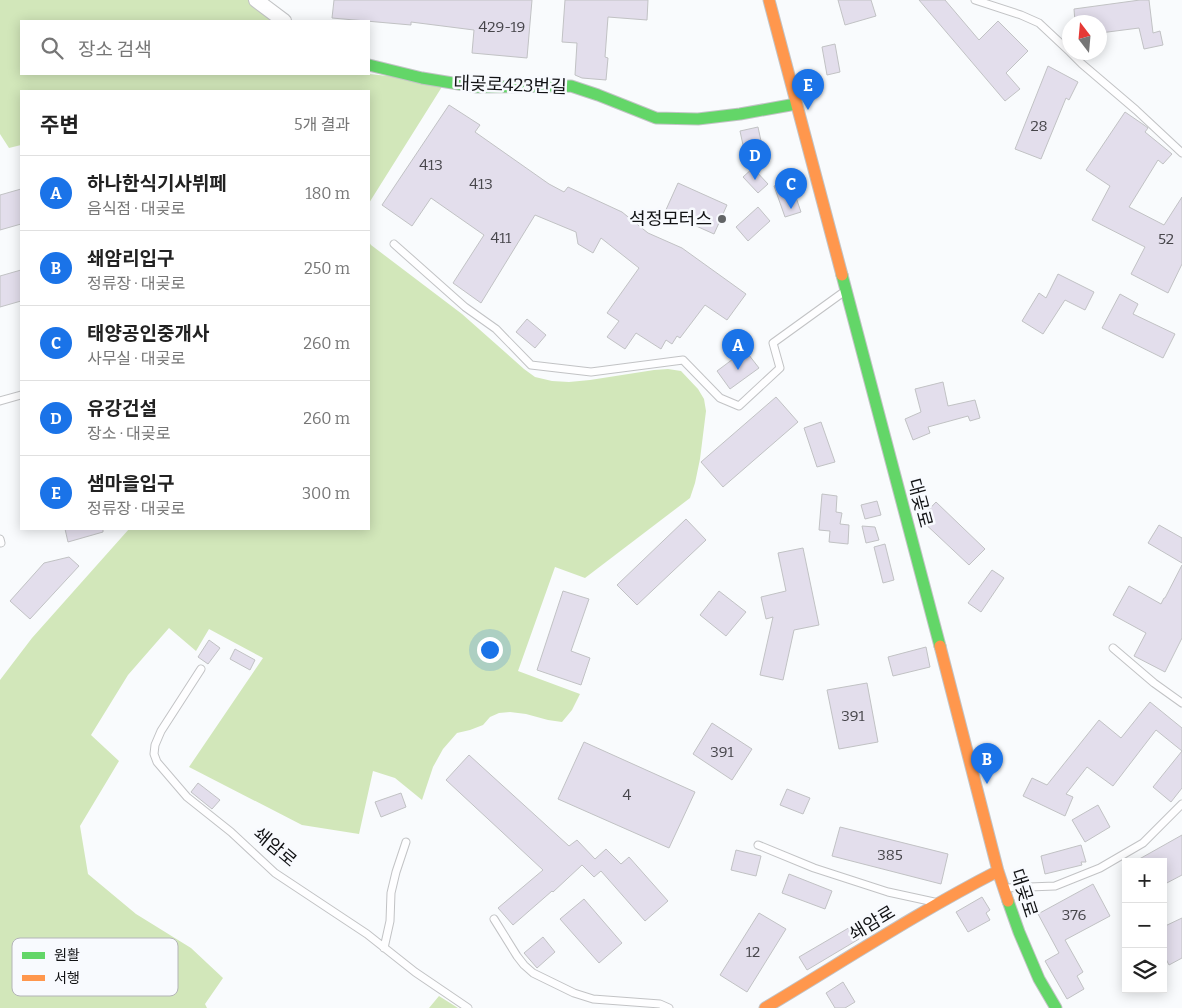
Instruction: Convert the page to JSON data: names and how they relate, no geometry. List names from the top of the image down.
{
  "streets": {
    "street": ["대곶로423번길", "대곶로", "쇄암로"]
  },
  "crossings": [
    ["대곶로423번길", "대곶로"],
    ["대곶로", "쇄암로"]
  ],
  "places": ["석정모터스"],
  "house_numbers": [
    "429-19",
    "28",
    "413",
    "413",
    "411",
    "52",
    "391",
    "391",
    "4",
    "385",
    "376",
    "12"
  ],
  "legend": ["원활", "서행"],
  "north": "top",
  "page": {
    "search": "장소 검색",
    "pins": [
      "E",
      "D",
      "C",
      "A",
      "B"
    ],
    "heading": ["주변", "5개 결과"],
    "list": [
      {
        "mark": "A",
        "name": "하나한식기사뷔페",
        "note": "음식점 · 대곶로",
        "value": "180 m"
      },
      {
        "mark": "B",
        "name": "쇄암리입구",
        "note": "정류장 · 대곶로",
        "value": "250 m"
      },
      {
        "mark": "C",
        "name": "태양공인중개사",
        "note": "사무실 · 대곶로",
        "value": "260 m"
      },
      {
        "mark": "D",
        "name": "유강건설",
        "note": "장소 · 대곶로",
        "value": "260 m"
      },
      {
        "mark": "E",
        "name": "샘마을입구",
        "note": "정류장 · 대곶로",
        "value": "300 m"
      }
    ],
    "map_buttons": ["+", "−"]
  }
}
